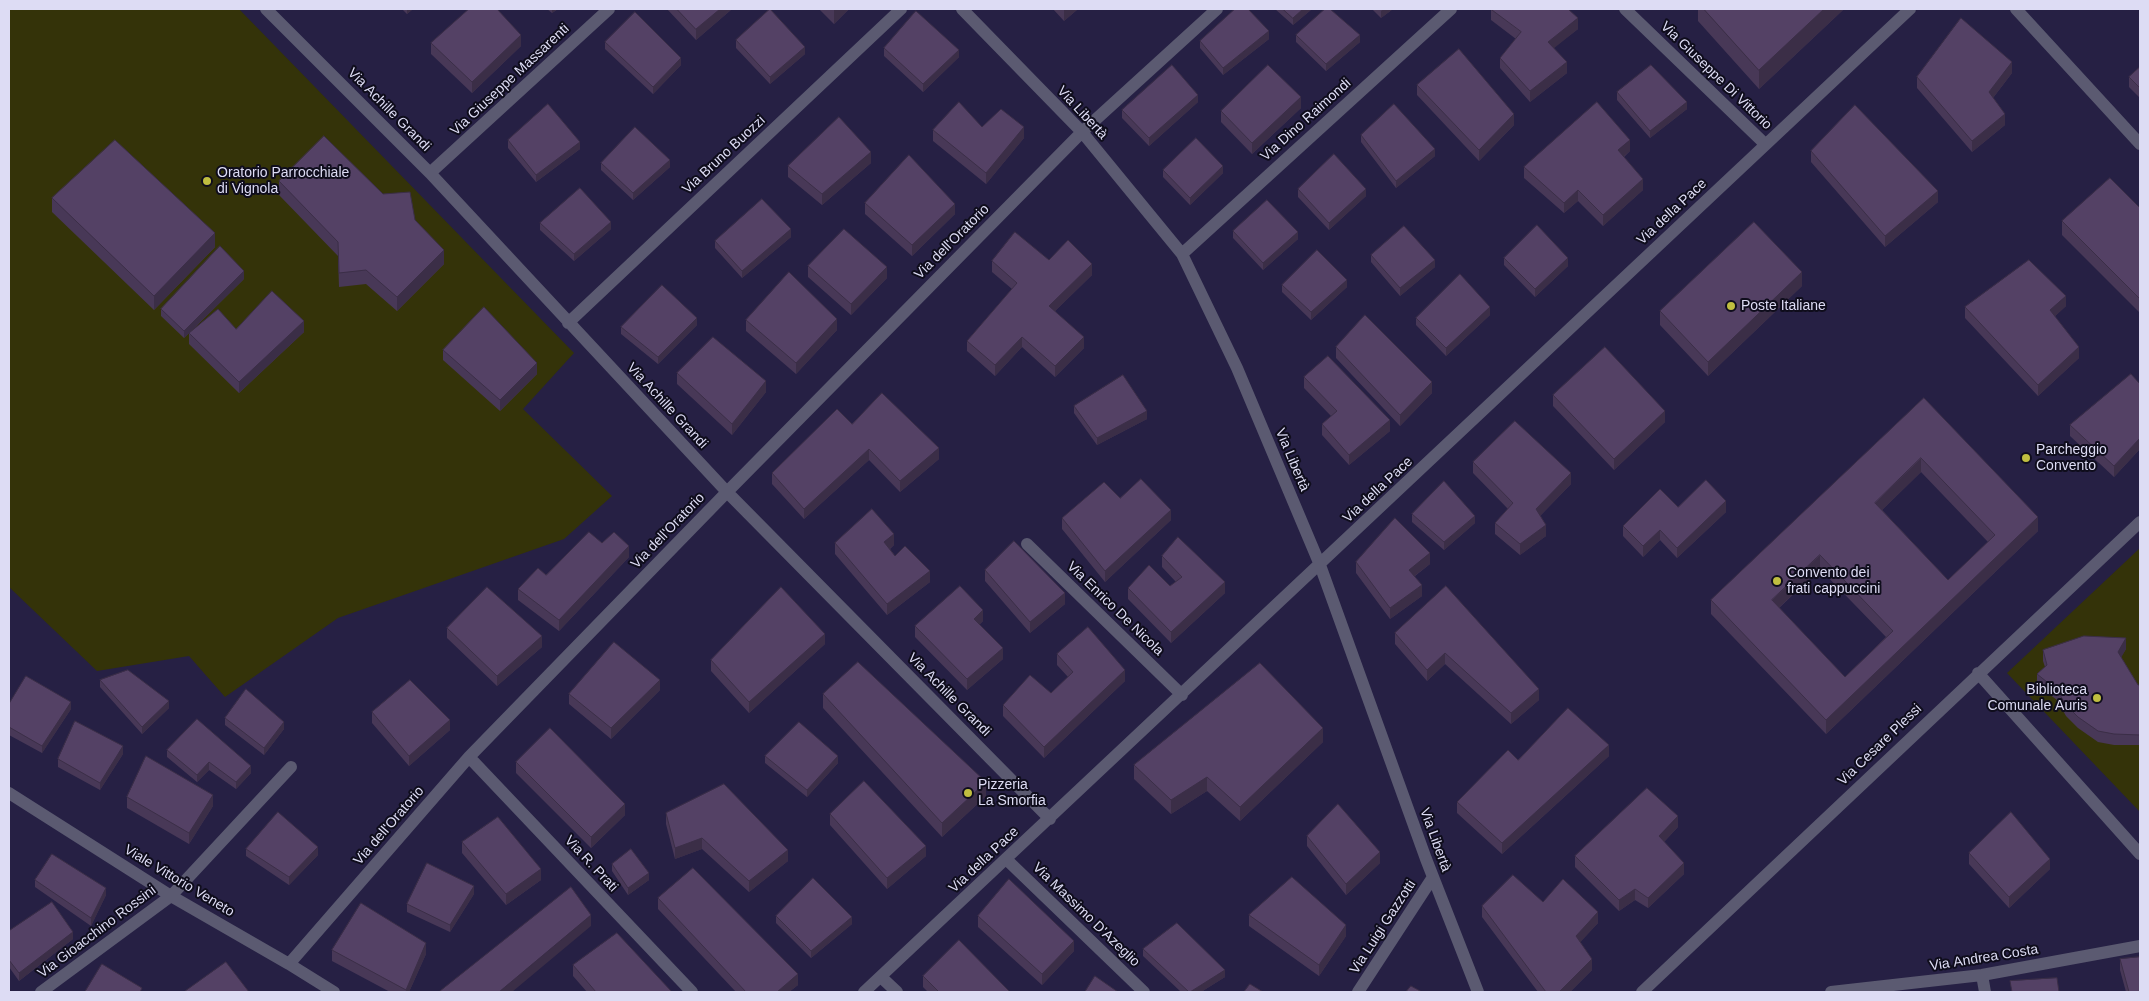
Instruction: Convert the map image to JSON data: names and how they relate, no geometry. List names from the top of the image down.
{
  "streets": {
    "street": [
      "Via Giuseppe Di Vittorio",
      "Via Giuseppe Massarenti",
      "Via Achille Grandi",
      "Via Libertà",
      "Via Dino Raimondi",
      "Via Bruno Buozzi",
      "Via della Pace",
      "Via dell'Oratorio",
      "Via Enrico De Nicola",
      "Via Cesare Plessi",
      "Via R. Prati",
      "Viale Vittorio Veneto",
      "Via Massimo D'Azeglio",
      "Via Luigi Gazzotti",
      "Via Gioacchino Rossini",
      "Via Andrea Costa"
    ]
  },
  "crossings": [
    ["Via Giuseppe Di Vittorio", "Via della Pace"],
    ["Via Giuseppe Massarenti", "Via Achille Grandi"],
    ["Via Achille Grandi", "Via Bruno Buozzi"],
    ["Via Achille Grandi", "Via della Pace"],
    ["Via Achille Grandi", "Via dell'Oratorio"],
    ["Via Libertà", "Via Dino Raimondi"],
    ["Via Libertà", "Via della Pace"],
    ["Via Libertà", "Via dell'Oratorio"],
    ["Via Libertà", "Via Luigi Gazzotti"],
    ["Via della Pace", "Via Enrico De Nicola"],
    ["Via della Pace", "Via Massimo D'Azeglio"],
    ["Via dell'Oratorio", "Via R. Prati"],
    ["Via dell'Oratorio", "Viale Vittorio Veneto"],
    ["Viale Vittorio Veneto", "Via Gioacchino Rossini"]
  ],
  "places": [
    "Oratorio Parrocchiale di Vignola",
    "Poste Italiane",
    "Parcheggio Convento",
    "Convento dei frati cappuccini",
    "Biblioteca Comunale Auris",
    "Pizzeria La Smorfia"
  ]
}
